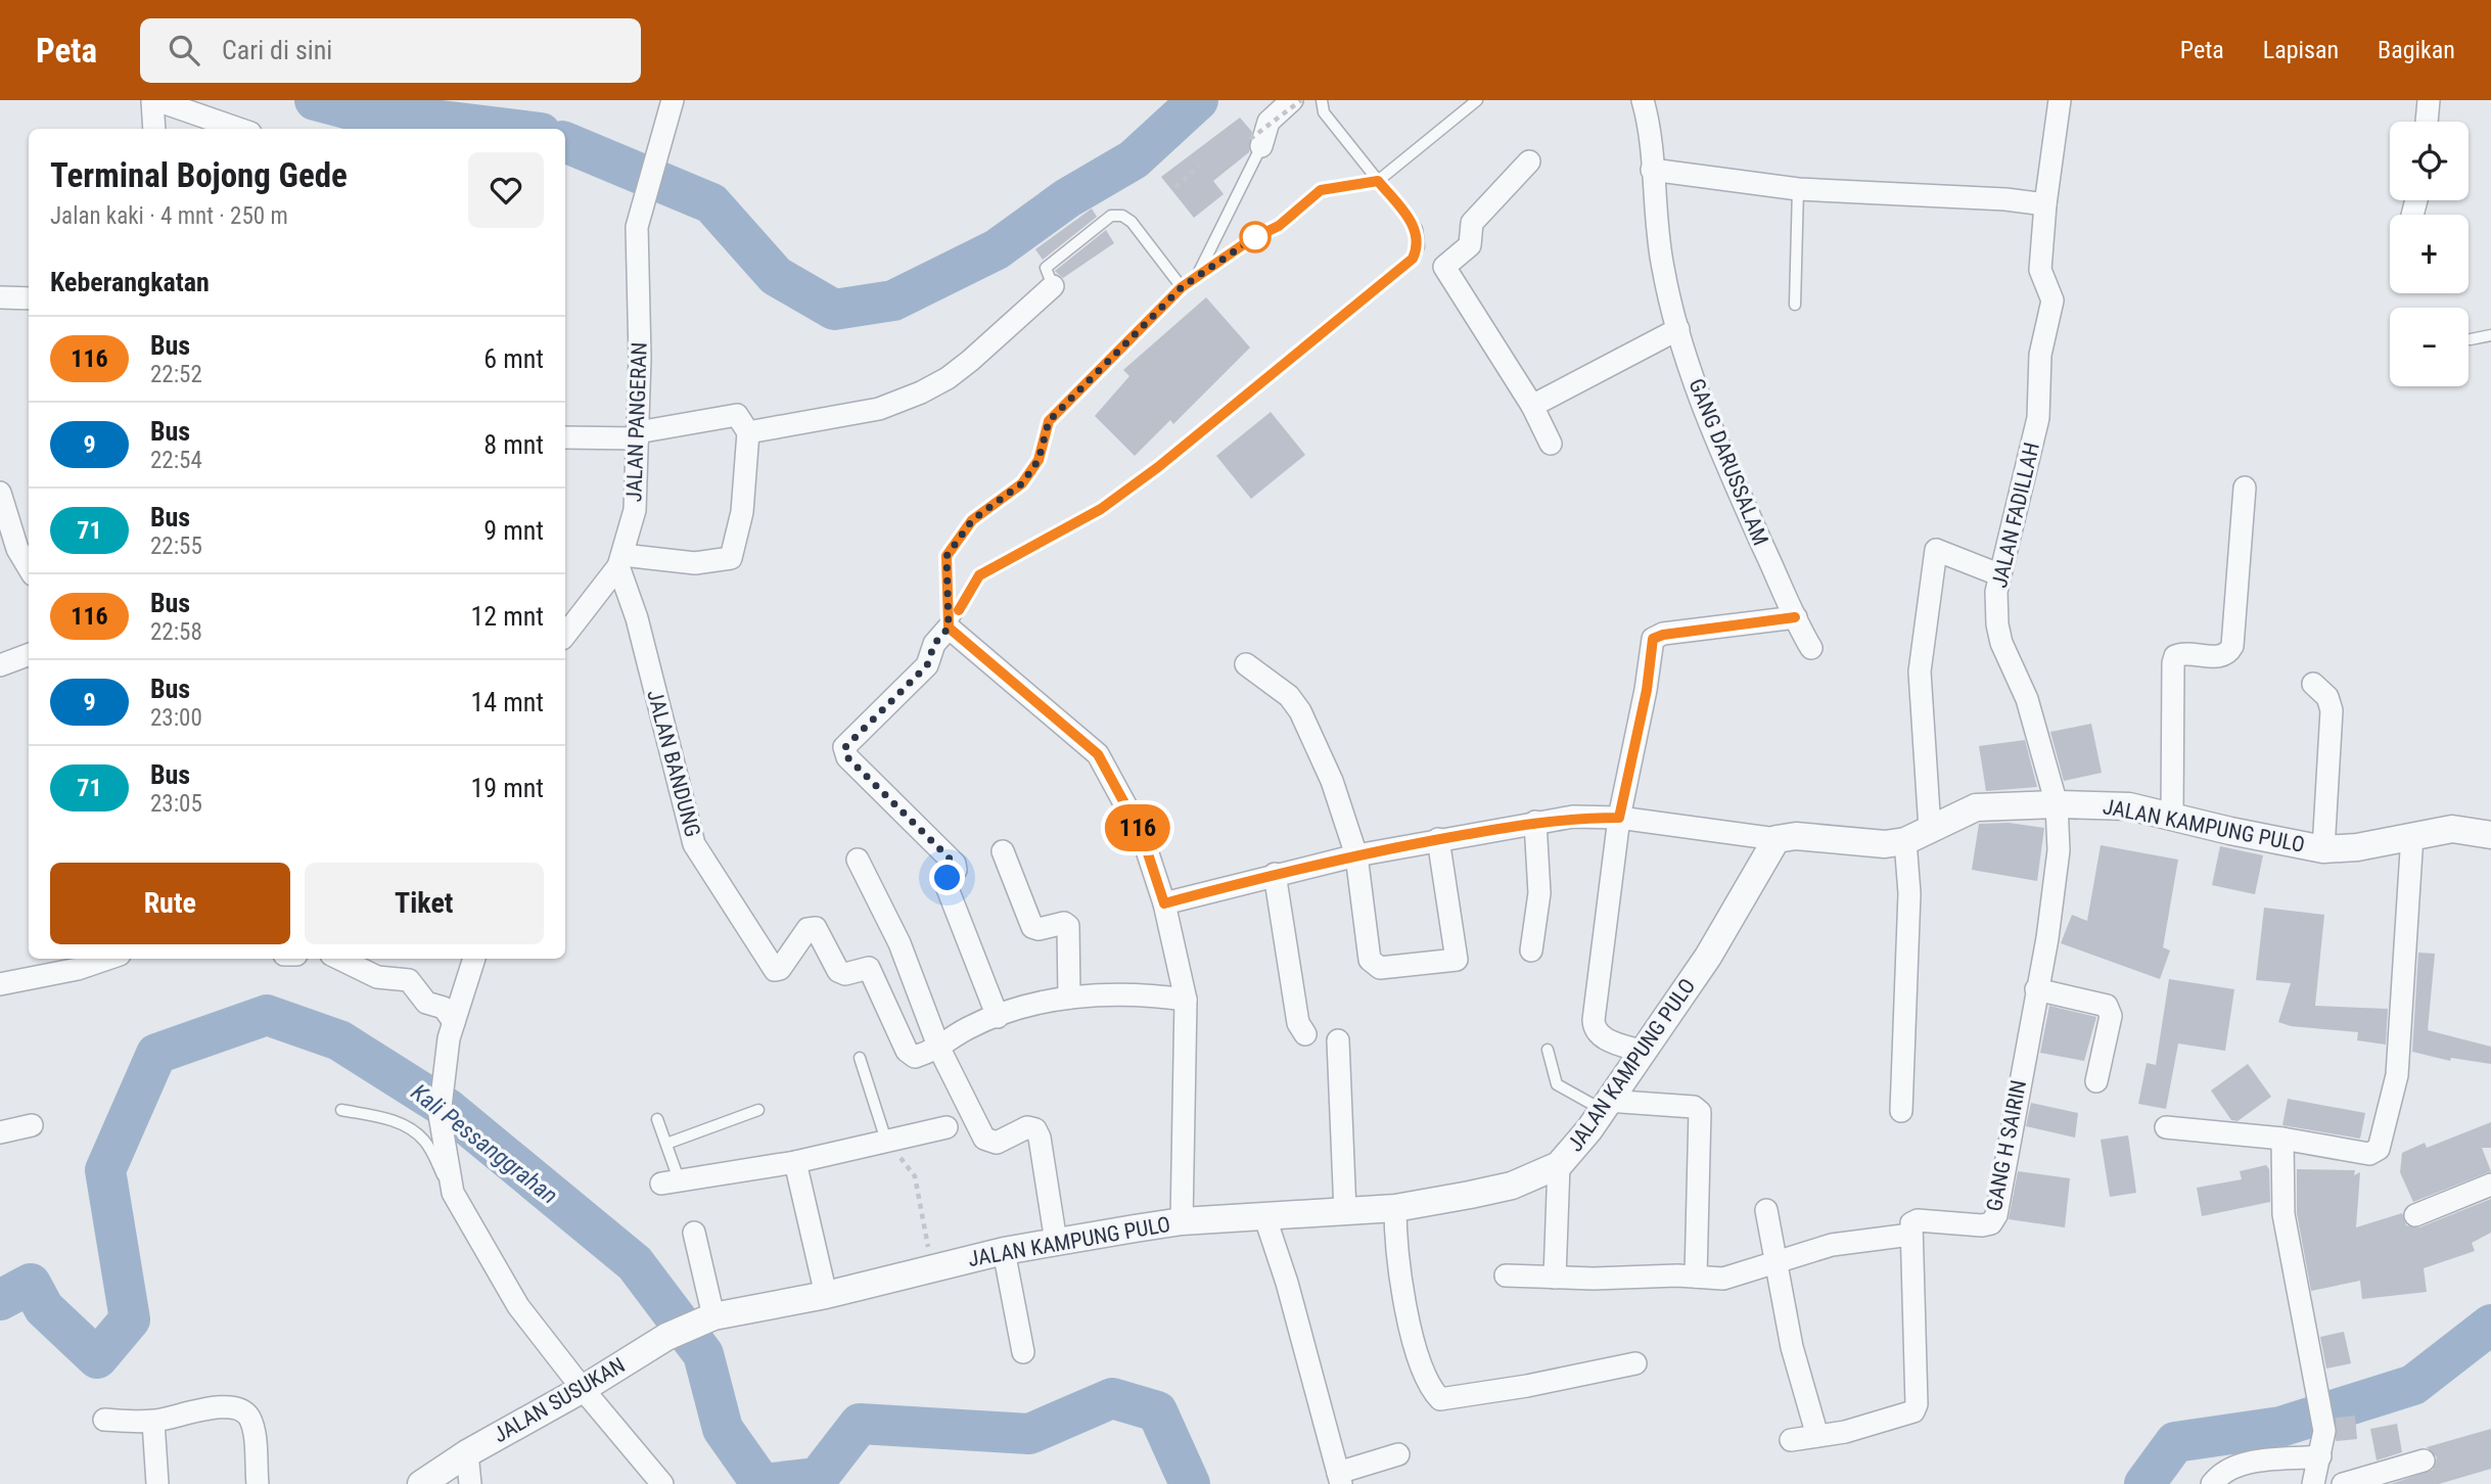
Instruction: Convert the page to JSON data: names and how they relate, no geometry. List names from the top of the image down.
{
  "streets": {
    "street": [
      "JALAN PANGERAN",
      "GANG DARUSSALAM",
      "JALAN FADILLAH",
      "JALAN BANDUNG",
      "JALAN KAMPUNG PULO",
      "GANG H SAIRIN",
      "JALAN SUSUKAN"
    ]
  },
  "crossings": [
    ["JALAN PANGERAN", "JALAN BANDUNG"],
    ["JALAN FADILLAH", "JALAN KAMPUNG PULO"],
    ["JALAN FADILLAH", "GANG H SAIRIN"],
    ["JALAN KAMPUNG PULO", "GANG H SAIRIN"],
    ["JALAN KAMPUNG PULO", "JALAN SUSUKAN"]
  ],
  "water": ["Kali Pessanggrahan"],
  "lines": ["bus line 116"],
  "page": {
    "header": "Peta",
    "search": "Cari di sini",
    "nav": ["Peta", "Lapisan", "Bagikan"],
    "on_map": "116",
    "map_buttons": ["+", "−"],
    "heading": [
      ["Terminal Bojong Gede", "Jalan kaki · 4 mnt · 250 m"],
      "Keberangkatan"
    ],
    "list": [
      {
        "mark": "116",
        "name": "Bus",
        "note": "22:52",
        "value": "6 mnt"
      },
      {
        "mark": "9",
        "name": "Bus",
        "note": "22:54",
        "value": "8 mnt"
      },
      {
        "mark": "71",
        "name": "Bus",
        "note": "22:55",
        "value": "9 mnt"
      },
      {
        "mark": "116",
        "name": "Bus",
        "note": "22:58",
        "value": "12 mnt"
      },
      {
        "mark": "9",
        "name": "Bus",
        "note": "23:00",
        "value": "14 mnt"
      },
      {
        "mark": "71",
        "name": "Bus",
        "note": "23:05",
        "value": "19 mnt"
      }
    ],
    "buttons": ["Rute", "Tiket"]
  }
}
